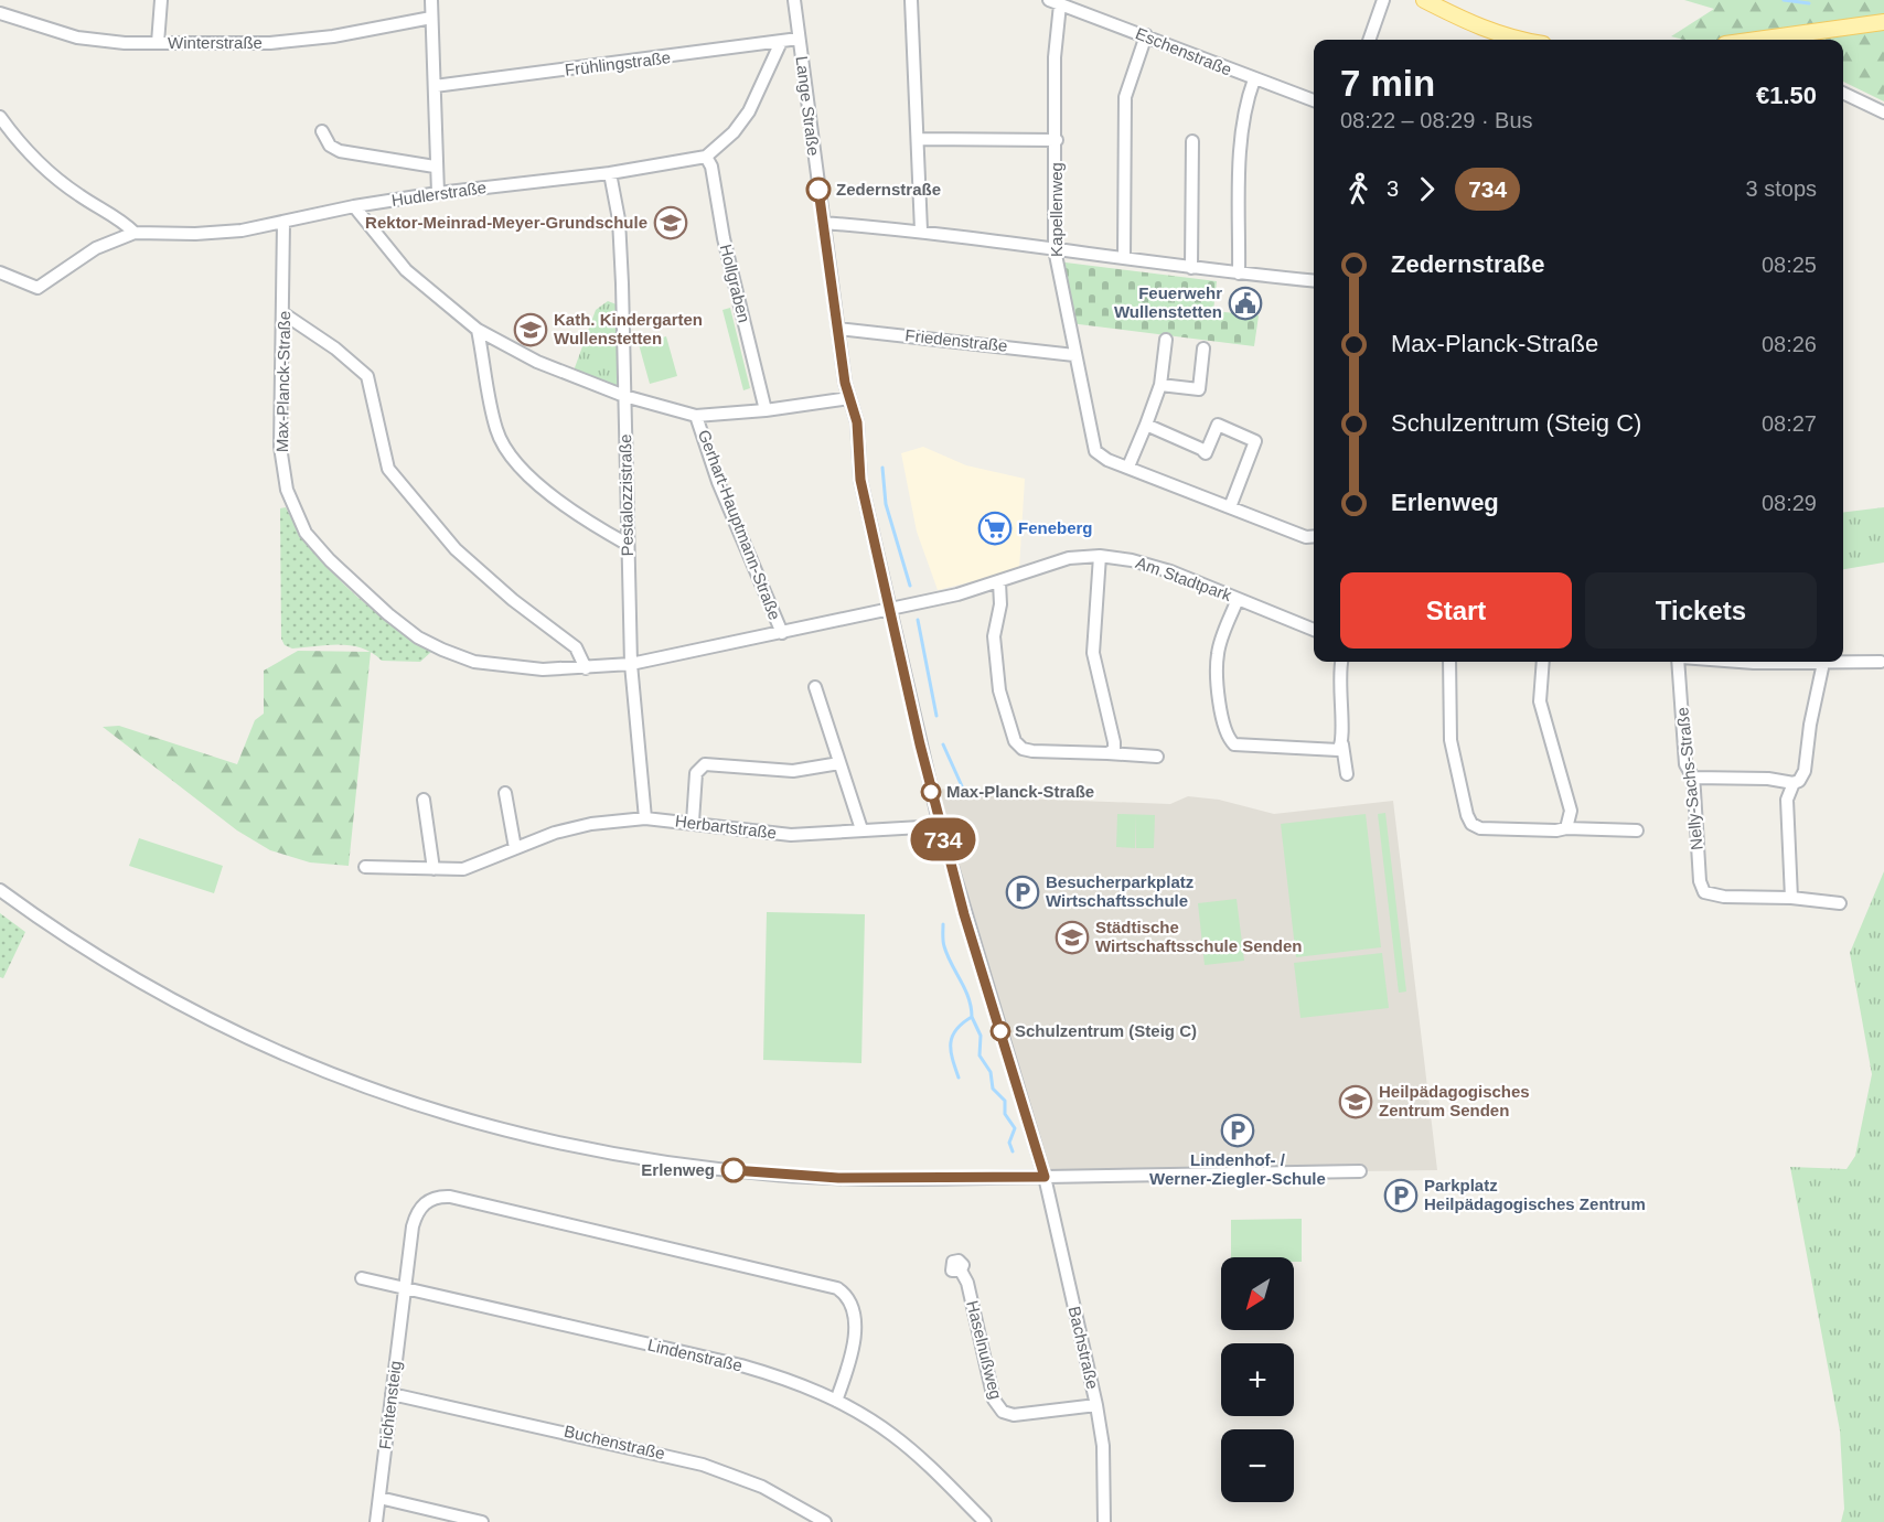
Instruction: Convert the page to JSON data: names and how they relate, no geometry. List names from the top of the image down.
{
  "streets": {
    "street": [
      "Winterstraße",
      "Eschenstraße",
      "Frühlingstraße",
      "Lange Straße",
      "Hudlerstraße",
      "Kapellenweg",
      "Hollgraben",
      "Friedenstraße",
      "Max-Planck-Straße",
      "Pestalozzistraße",
      "Gerhart-Hauptmann-Straße",
      "Am Stadtpark",
      "Nelly-Sachs-Straße",
      "Herbartstraße",
      "Bachstraße",
      "Haselnußweg",
      "Lindenstraße",
      "Fichtensteig",
      "Buchenstraße"
    ]
  },
  "crossings": [
    ["Eschenstraße", "Kapellenweg"],
    ["Frühlingstraße", "Lange Straße"],
    ["Lange Straße", "Friedenstraße"],
    ["Lange Straße", "Max-Planck-Straße"],
    ["Lange Straße", "Am Stadtpark"],
    ["Lange Straße", "Herbartstraße"],
    ["Lange Straße", "Bachstraße"],
    ["Hudlerstraße", "Hollgraben"],
    ["Hudlerstraße", "Max-Planck-Straße"],
    ["Hudlerstraße", "Pestalozzistraße"],
    ["Kapellenweg", "Friedenstraße"],
    ["Max-Planck-Straße", "Pestalozzistraße"],
    ["Max-Planck-Straße", "Gerhart-Hauptmann-Straße"],
    ["Max-Planck-Straße", "Am Stadtpark"],
    ["Pestalozzistraße", "Herbartstraße"],
    ["Bachstraße", "Haselnußweg"],
    ["Lindenstraße", "Fichtensteig"],
    ["Fichtensteig", "Buchenstraße"]
  ],
  "places": {
    "other": [
      "Zedernstraße",
      "Max-Planck-Straße",
      "Schulzentrum (Steig C)",
      "Erlenweg"
    ],
    "school or university": [
      "Rektor-Meinrad-Meyer-Grundschule",
      "Kath. Kindergarten Wullenstetten",
      "Städtische Wirtschaftsschule Senden",
      "Heilpädagogisches Zentrum Senden"
    ],
    "public building": ["Feuerwehr Wullenstetten"],
    "supermarket": ["Feneberg"],
    "parking": ["Besucherparkplatz Wirtschaftsschule", "Lindenhof- / Werner-Ziegler-Schule", "Parkplatz Heilpädagogisches Zentrum"]
  },
  "lines": ["bus line 734"],
  "north": "bottom left",
  "page": {
    "on_map": "734",
    "heading": ["7 min", "08:22 – 08:29 · Bus", "€1.50"],
    "legs": ["3", "734", "3 stops"],
    "list": [
      {
        "name": "Zedernstraße",
        "value": "08:25"
      },
      {
        "name": "Max-Planck-Straße",
        "value": "08:26"
      },
      {
        "name": "Schulzentrum (Steig C)",
        "value": "08:27"
      },
      {
        "name": "Erlenweg",
        "value": "08:29"
      }
    ],
    "buttons": ["Start", "Tickets"],
    "map_buttons": ["+", "−"]
  }
}
